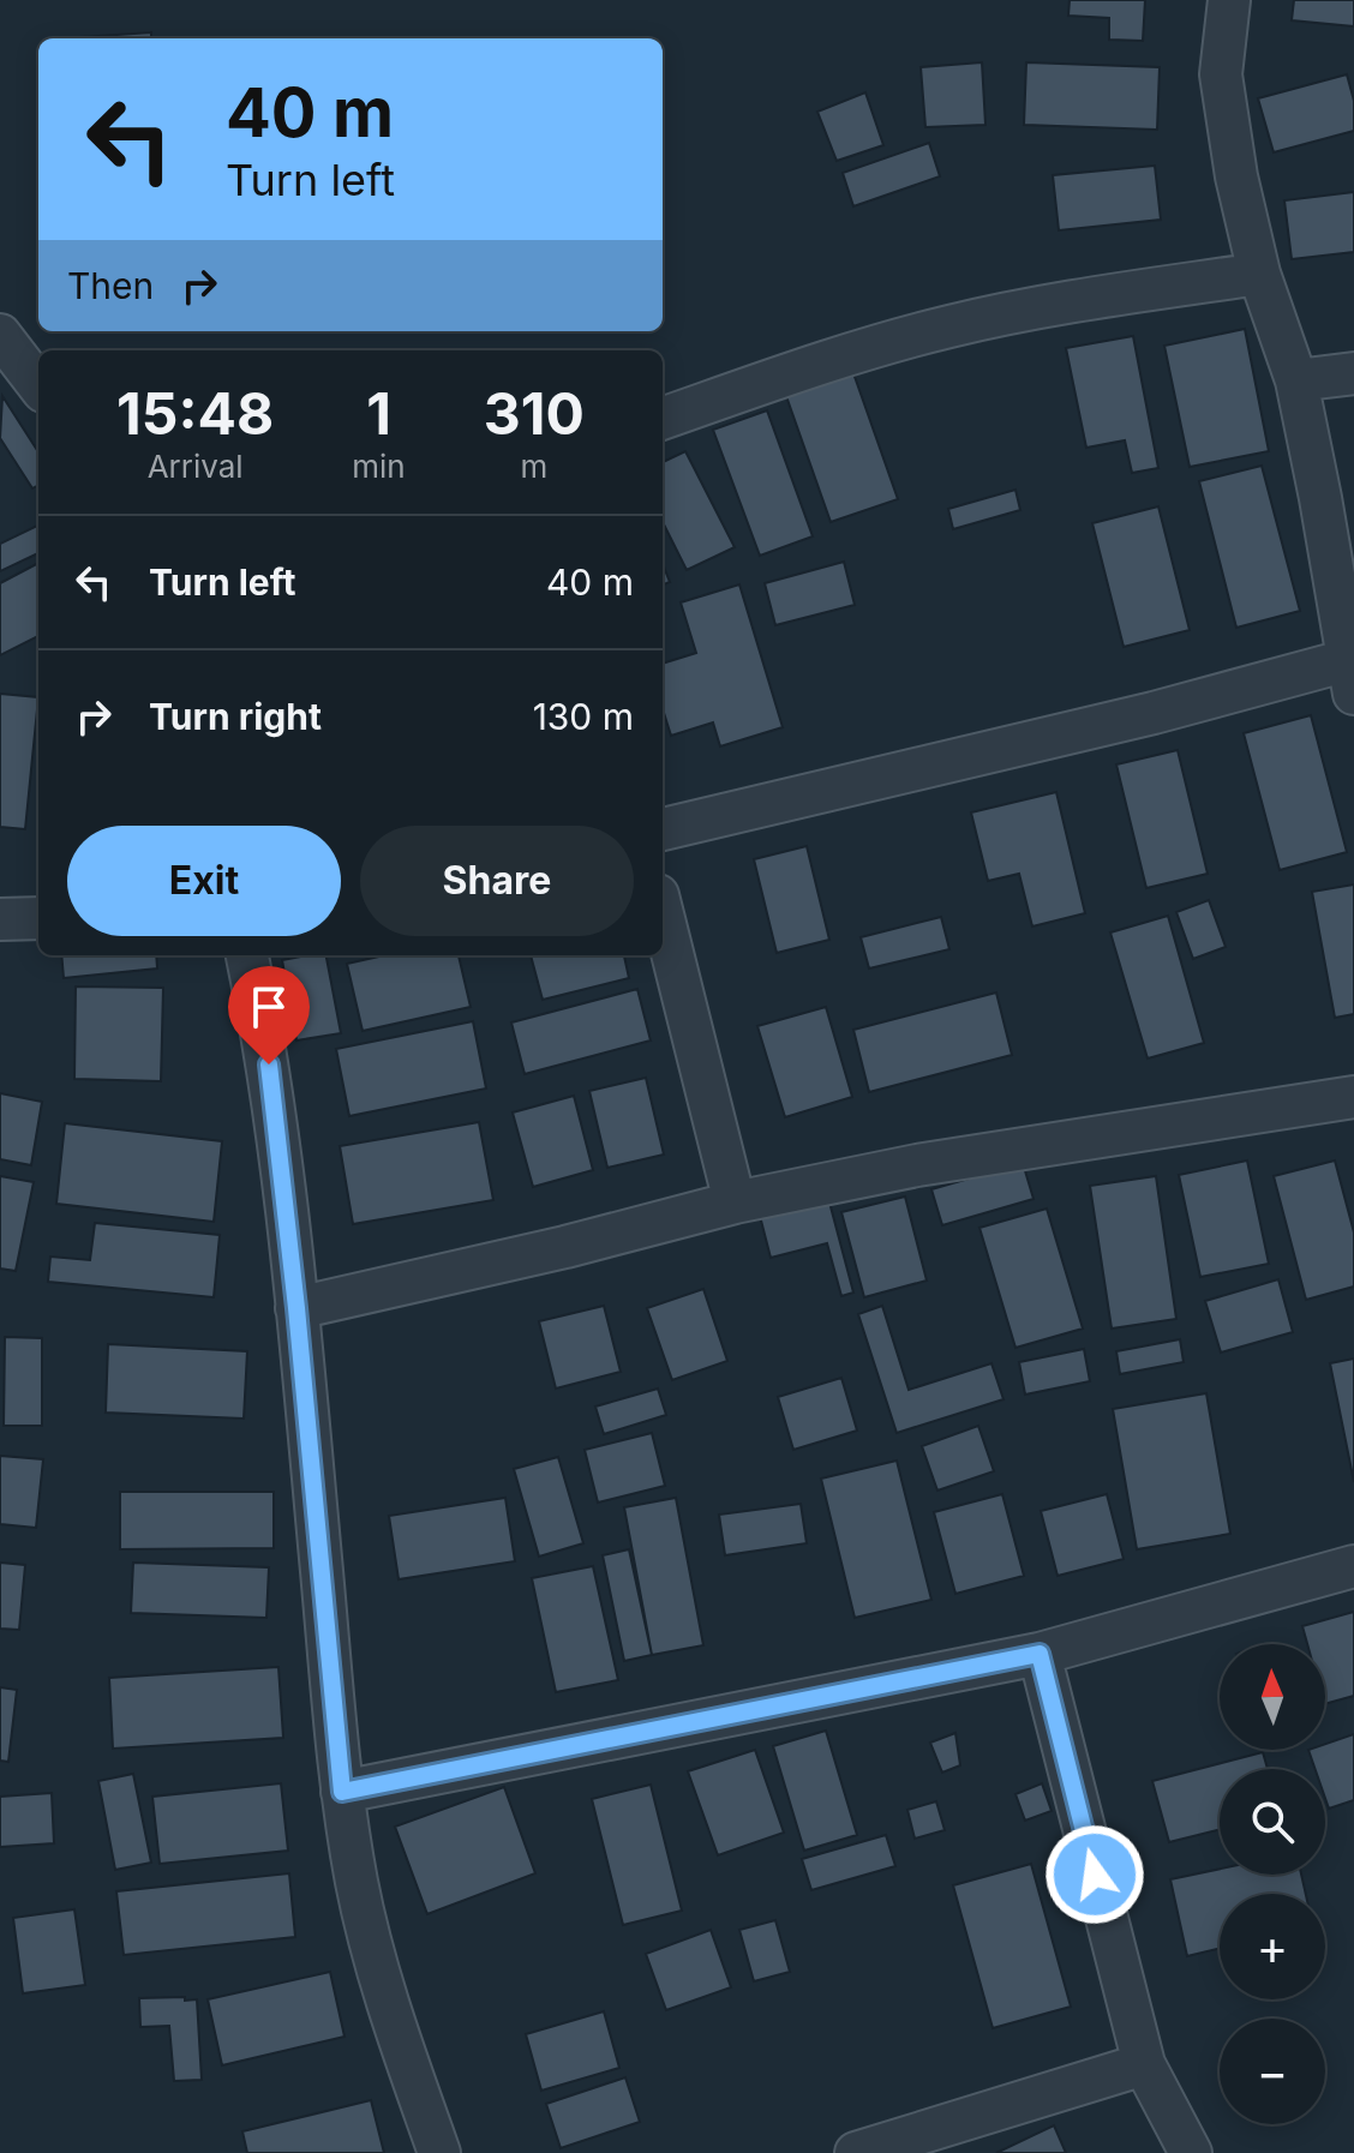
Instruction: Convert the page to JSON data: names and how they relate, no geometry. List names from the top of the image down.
{
  "north": "top",
  "page": {
    "turn": ["40 m", "Turn left"],
    "then": "Then",
    "eta": [
      "15:48",
      "Arrival",
      "1",
      "min",
      "310",
      "m"
    ],
    "list": [
      {
        "name": "Turn left",
        "value": "40 m"
      },
      {
        "name": "Turn right",
        "value": "130 m"
      }
    ],
    "buttons": ["Exit", "Share"],
    "map_buttons": ["+", "−"]
  }
}
